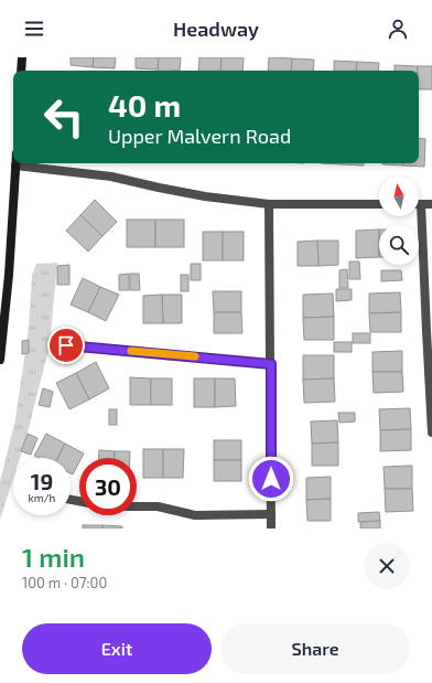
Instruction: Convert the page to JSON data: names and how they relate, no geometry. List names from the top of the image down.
{
  "north": "top",
  "page": {
    "header": "Headway",
    "turn": ["40 m", "Upper Malvern Road"],
    "speed": "19 km/h",
    "limit": "30",
    "heading": ["1 min", "100 m · 07:00"],
    "buttons": ["Exit", "Share"]
  }
}
